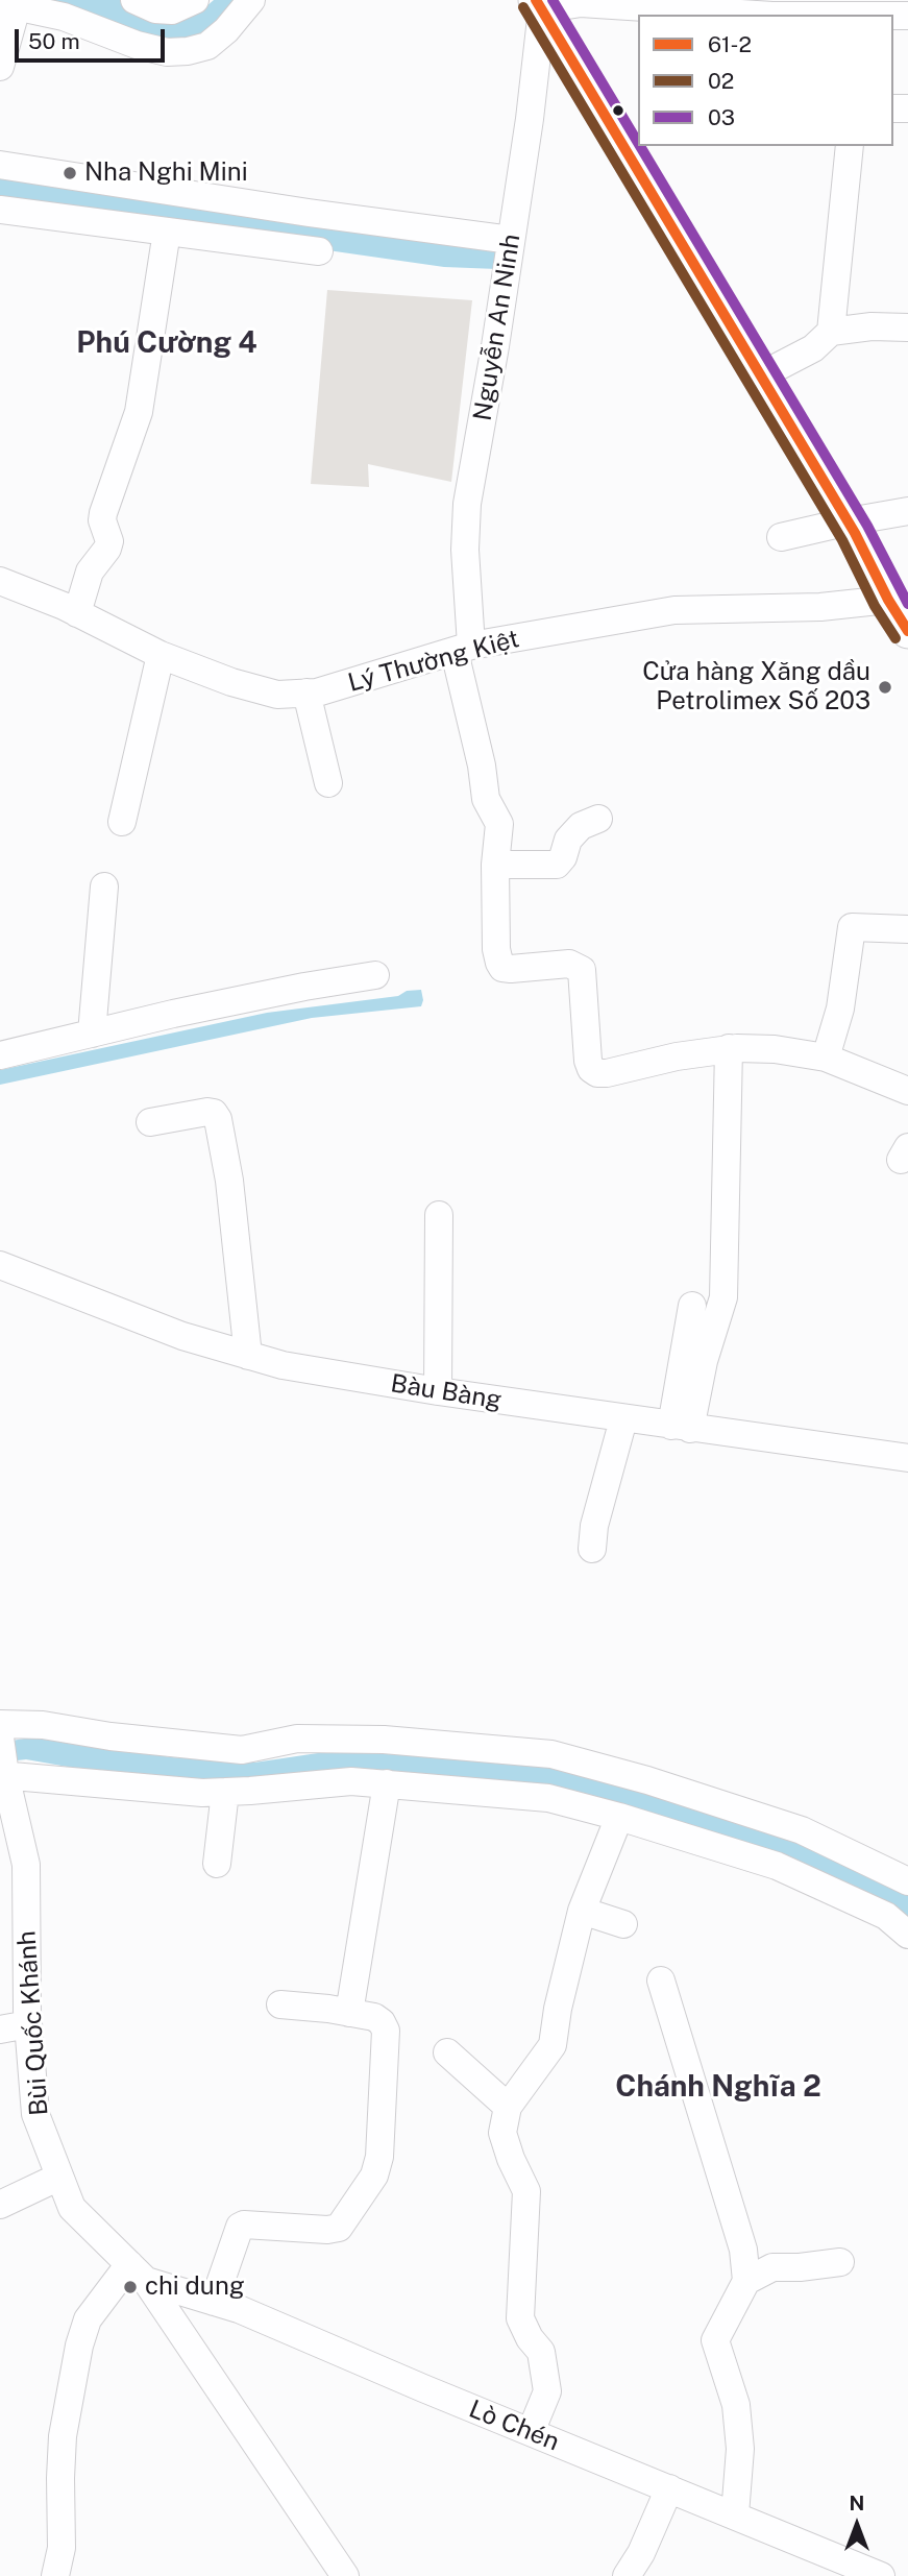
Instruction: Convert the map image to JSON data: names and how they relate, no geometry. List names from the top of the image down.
{
  "streets": {
    "street": [
      "Nguyễn An Ninh",
      "Lý Thường Kiệt",
      "Bàu Bàng",
      "Bùi Quốc Khánh",
      "Lò Chén"
    ]
  },
  "crossings": [
    ["Nguyễn An Ninh", "Lý Thường Kiệt"],
    ["Bùi Quốc Khánh", "Lò Chén"]
  ],
  "districts": ["Phú Cường 4", "Chánh Nghĩa 2"],
  "places": ["Nha Nghi Mini", "Cửa hàng Xăng dầu Petrolimex Số 203", "chi dung"],
  "lines": ["transit line 61-2", "transit line 03", "transit line 02"],
  "legend": ["61-2", "02", "03"],
  "scale_bar": "50 m",
  "north": "top"
}
